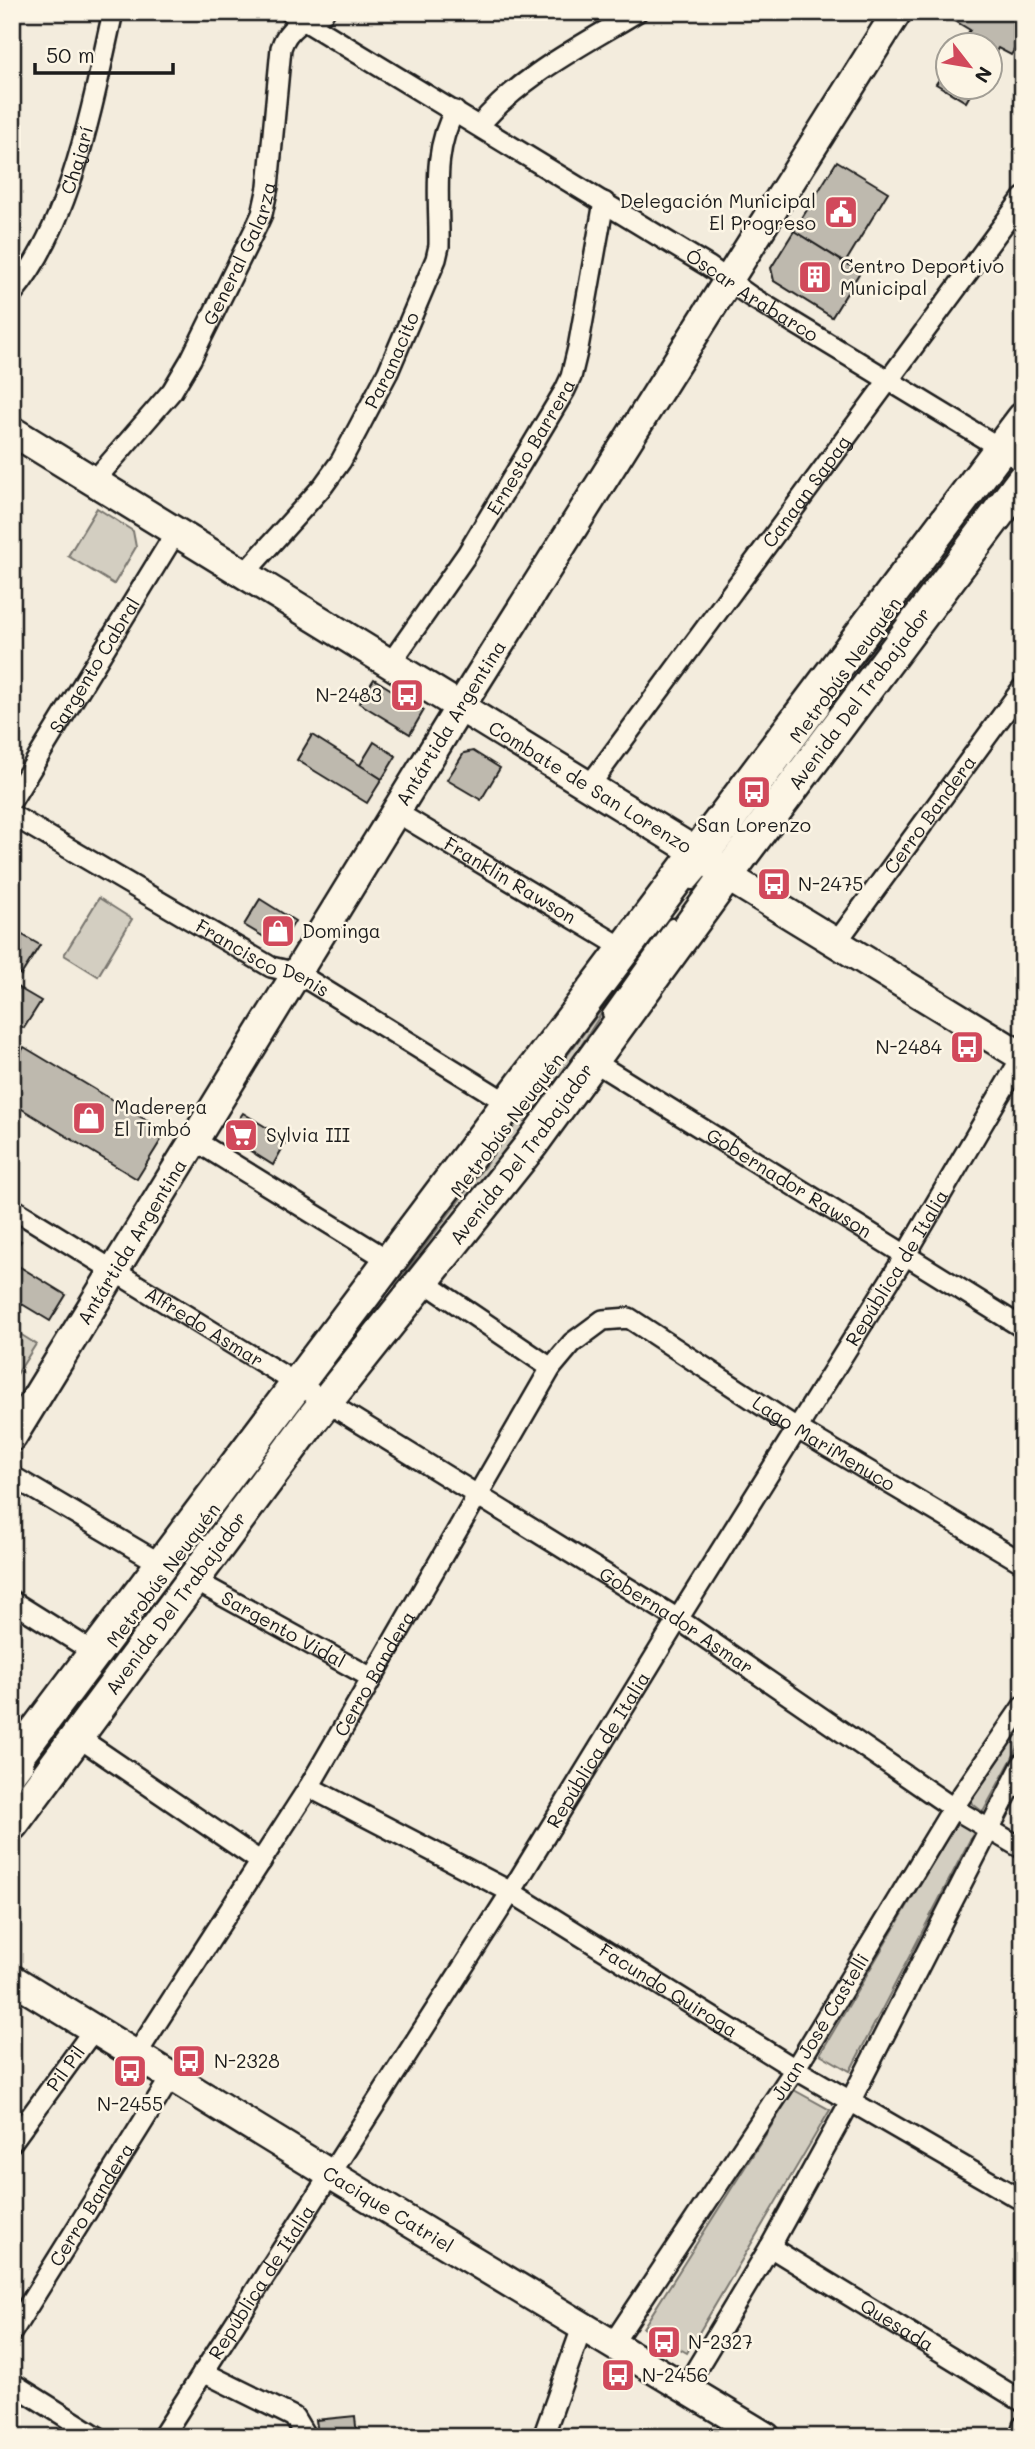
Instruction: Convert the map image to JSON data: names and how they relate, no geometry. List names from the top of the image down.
{
  "streets": {
    "main road": [
      "Avenida Del Trabajador",
      "Antártida Argentina",
      "Combate de San Lorenzo",
      "Cacique Catriel"
    ],
    "street": [
      "Chajarí",
      "General Galarza",
      "Óscar Arabarco",
      "Paranacito",
      "Ernesto Barrera",
      "Canaan Sapag",
      "Sargento Cabral",
      "Cerro Bandera",
      "Franklin Rawson",
      "Francisco Denis",
      "Gobernador Rawson",
      "República de Italia",
      "Alfredo Asmar",
      "Lago MariMenuco",
      "Gobernador Asmar",
      "Sargento Vidal",
      "Facundo Quiroga",
      "Juan José Castelli",
      "Pil Pil",
      "Quesada"
    ],
    "lane": ["Metrobús Neuquén"]
  },
  "crossings": [
    ["General Galarza", "Óscar Arabarco"],
    ["General Galarza", "Combate de San Lorenzo"],
    ["Óscar Arabarco", "Paranacito"],
    ["Óscar Arabarco", "Ernesto Barrera"],
    ["Óscar Arabarco", "Canaan Sapag"],
    ["Óscar Arabarco", "Avenida Del Trabajador"],
    ["Óscar Arabarco", "Antártida Argentina"],
    ["Paranacito", "Combate de San Lorenzo"],
    ["Ernesto Barrera", "Combate de San Lorenzo"],
    ["Canaan Sapag", "Combate de San Lorenzo"],
    ["Sargento Cabral", "Combate de San Lorenzo"],
    ["Metrobús Neuquén", "Avenida Del Trabajador"],
    ["Metrobús Neuquén", "Combate de San Lorenzo"],
    ["Metrobús Neuquén", "Alfredo Asmar"],
    ["Metrobús Neuquén", "Gobernador Asmar"],
    ["Avenida Del Trabajador", "Combate de San Lorenzo"],
    ["Avenida Del Trabajador", "Franklin Rawson"],
    ["Avenida Del Trabajador", "Francisco Denis"],
    ["Avenida Del Trabajador", "Gobernador Rawson"],
    ["Avenida Del Trabajador", "Alfredo Asmar"],
    ["Avenida Del Trabajador", "Gobernador Asmar"],
    ["Avenida Del Trabajador", "Sargento Vidal"],
    ["Antártida Argentina", "Combate de San Lorenzo"],
    ["Antártida Argentina", "Franklin Rawson"],
    ["Antártida Argentina", "Francisco Denis"],
    ["Antártida Argentina", "Alfredo Asmar"],
    ["Combate de San Lorenzo", "Cerro Bandera"],
    ["Combate de San Lorenzo", "República de Italia"],
    ["Cerro Bandera", "Lago MariMenuco"],
    ["Cerro Bandera", "Gobernador Asmar"],
    ["Cerro Bandera", "Sargento Vidal"],
    ["Cerro Bandera", "Facundo Quiroga"],
    ["Cerro Bandera", "Cacique Catriel"],
    ["Gobernador Rawson", "República de Italia"],
    ["República de Italia", "Lago MariMenuco"],
    ["República de Italia", "Gobernador Asmar"],
    ["República de Italia", "Facundo Quiroga"],
    ["República de Italia", "Cacique Catriel"],
    ["Alfredo Asmar", "Gobernador Asmar"],
    ["Gobernador Asmar", "Juan José Castelli"],
    ["Facundo Quiroga", "Juan José Castelli"],
    ["Juan José Castelli", "Cacique Catriel"],
    ["Pil Pil", "Cacique Catriel"]
  ],
  "places": {
    "public building": ["Delegación Municipal El Progreso"],
    "building": ["Centro Deportivo Municipal"],
    "bus stop": [
      "N-2483",
      "San Lorenzo",
      "N-2475",
      "N-2484",
      "N-2328",
      "N-2455",
      "N-2327",
      "N-2456"
    ],
    "shop": ["Dominga", "Maderera El Timbó"],
    "supermarket": ["Sylvia III"]
  },
  "scale_bar": "50 m",
  "north": "bottom right"
}
